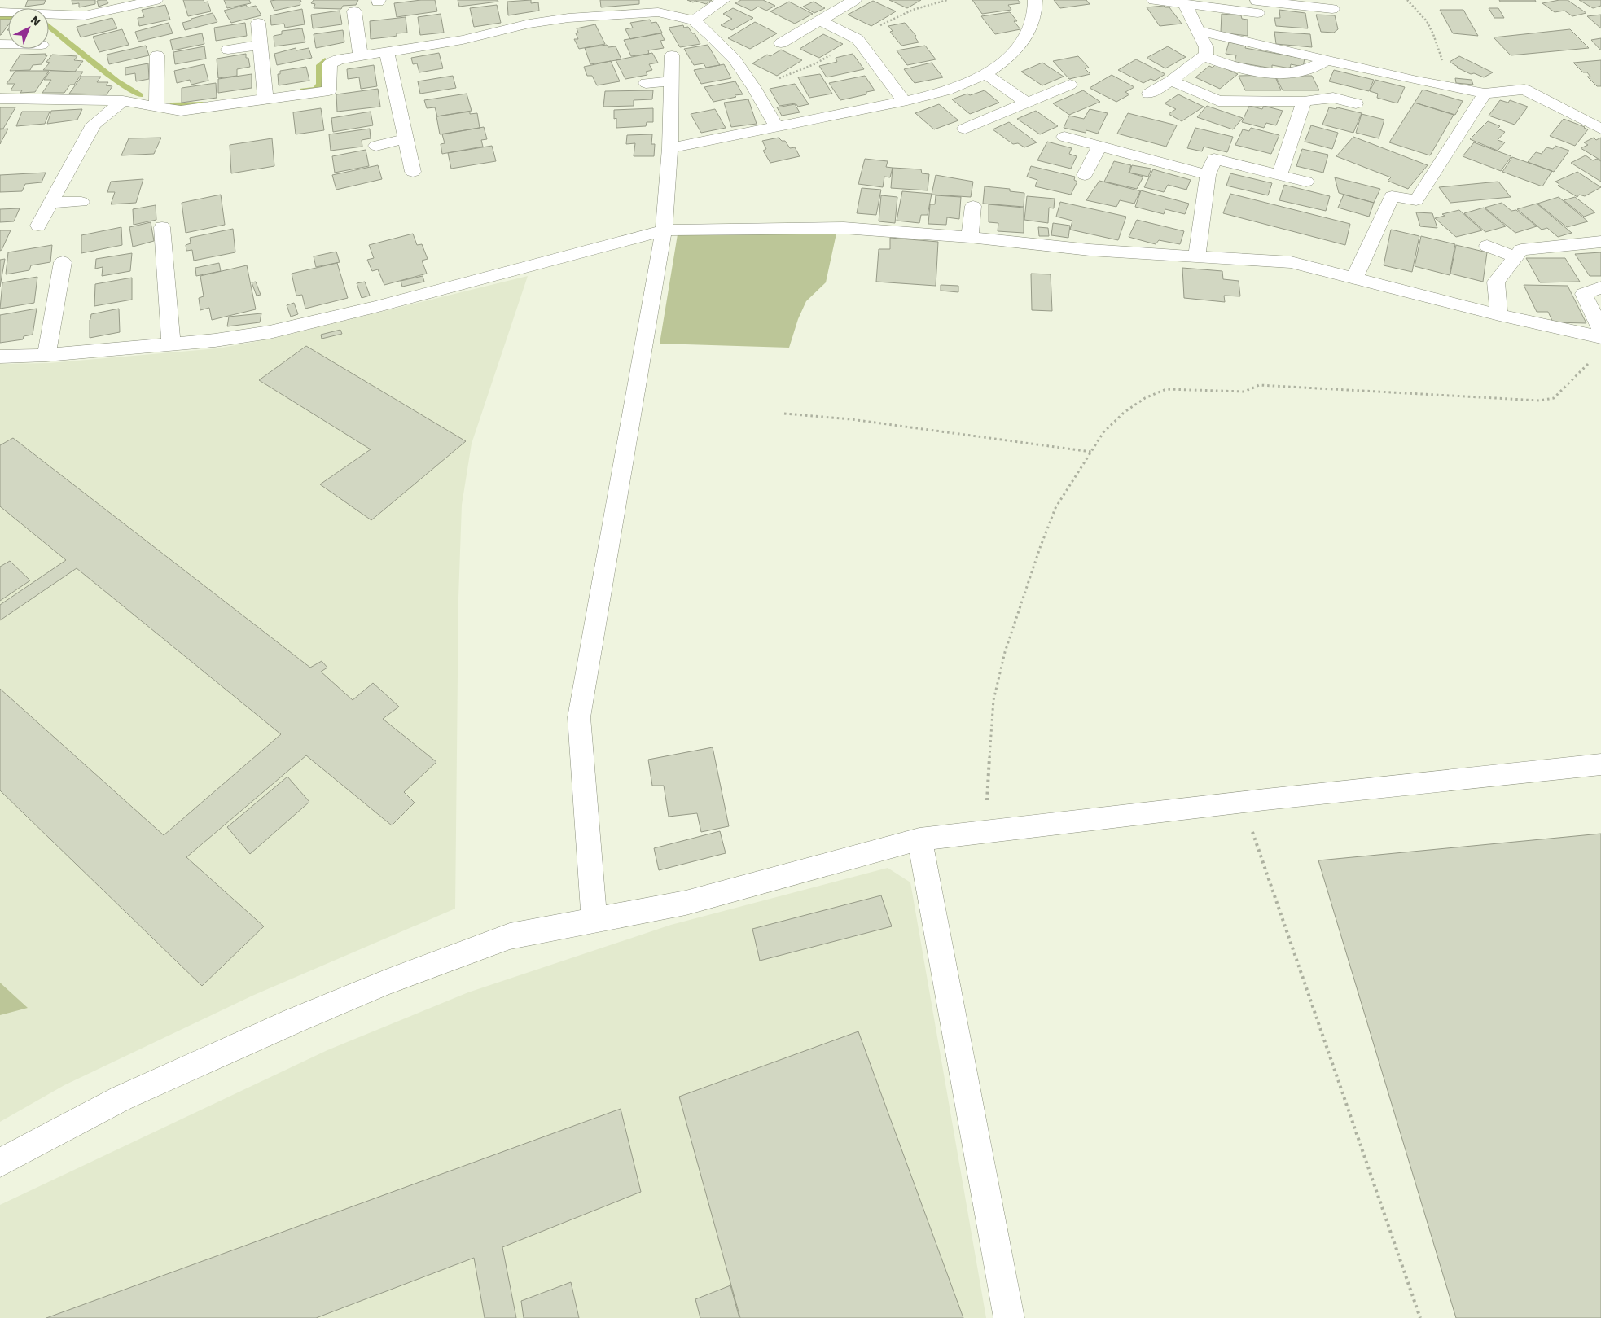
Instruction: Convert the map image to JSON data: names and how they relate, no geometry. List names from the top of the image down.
{
  "north": "top right"
}
